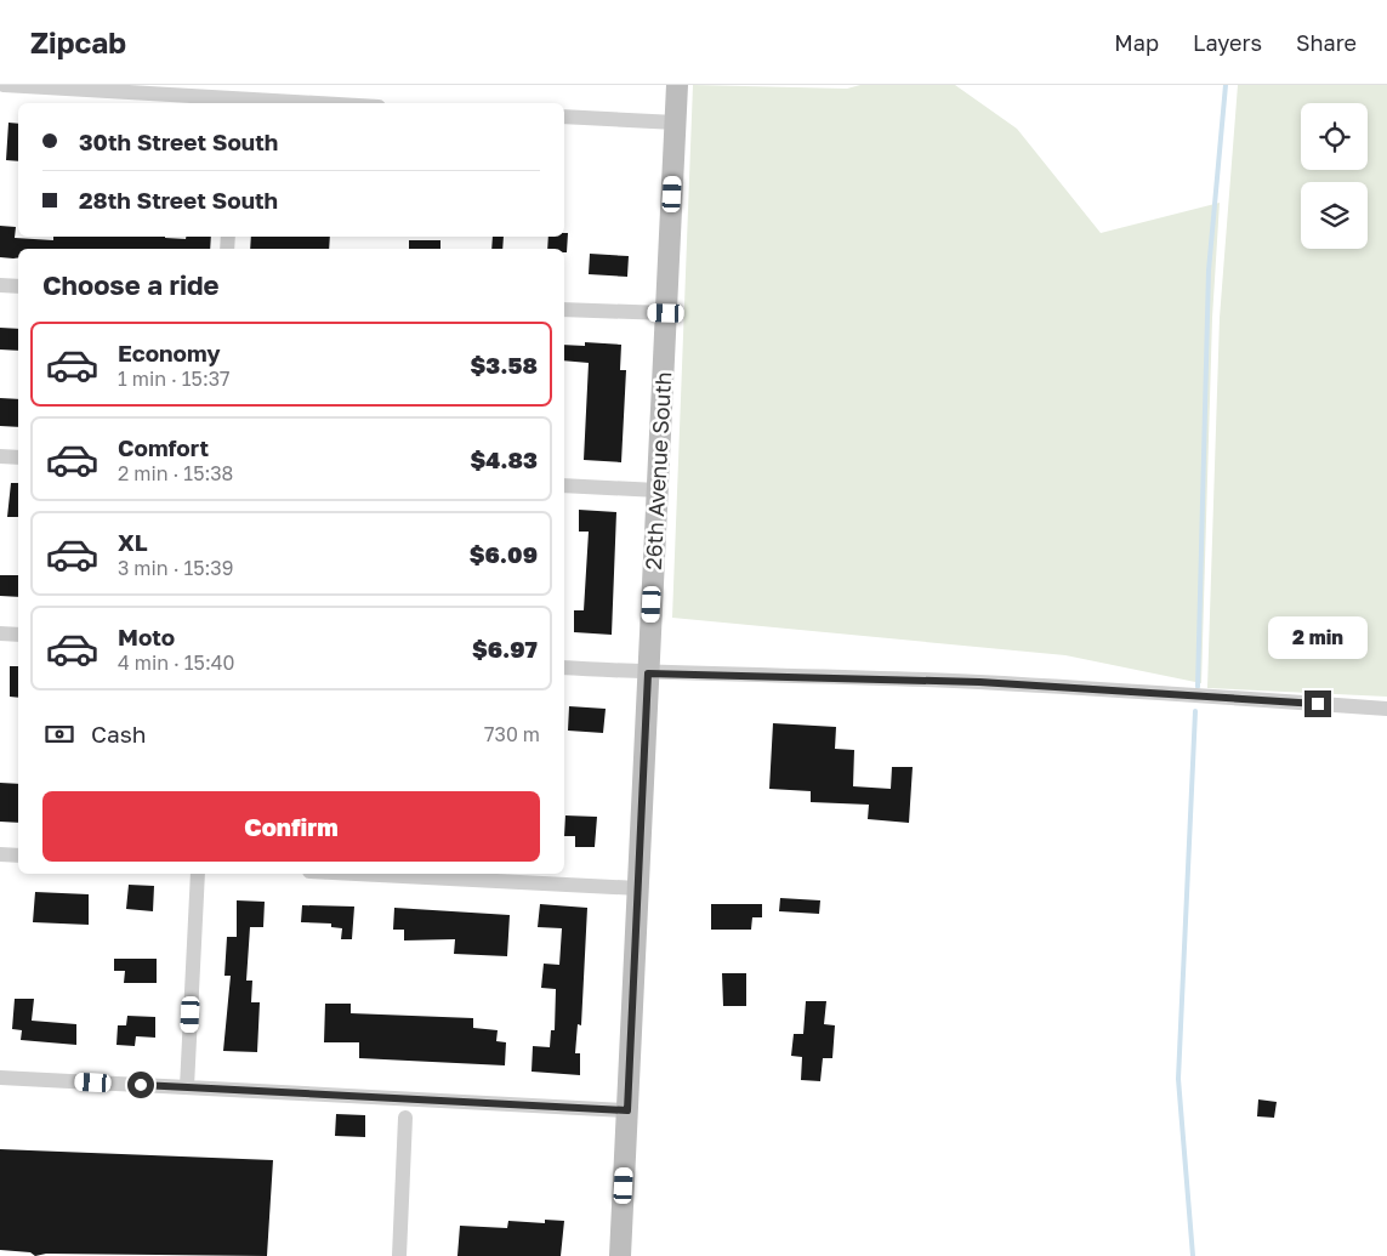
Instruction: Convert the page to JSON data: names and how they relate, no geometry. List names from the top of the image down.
{
  "streets": {
    "street": ["26th Avenue South"]
  },
  "page": {
    "header": "Zipcab",
    "nav": ["Map", "Layers", "Share"],
    "banner": ["30th Street South", "28th Street South"],
    "heading": "Choose a ride",
    "list": [
      {
        "name": "Economy",
        "note": "1 min · 15:37",
        "value": "$3.58"
      },
      {
        "name": "Comfort",
        "note": "2 min · 15:38",
        "value": "$4.83"
      },
      {
        "name": "XL",
        "note": "3 min · 15:39",
        "value": "$6.09"
      },
      {
        "name": "Moto",
        "note": "4 min · 15:40",
        "value": "$6.97"
      }
    ],
    "bubble": "2 min",
    "pay": ["Cash", "730 m"],
    "buttons": "Confirm"
  }
}
